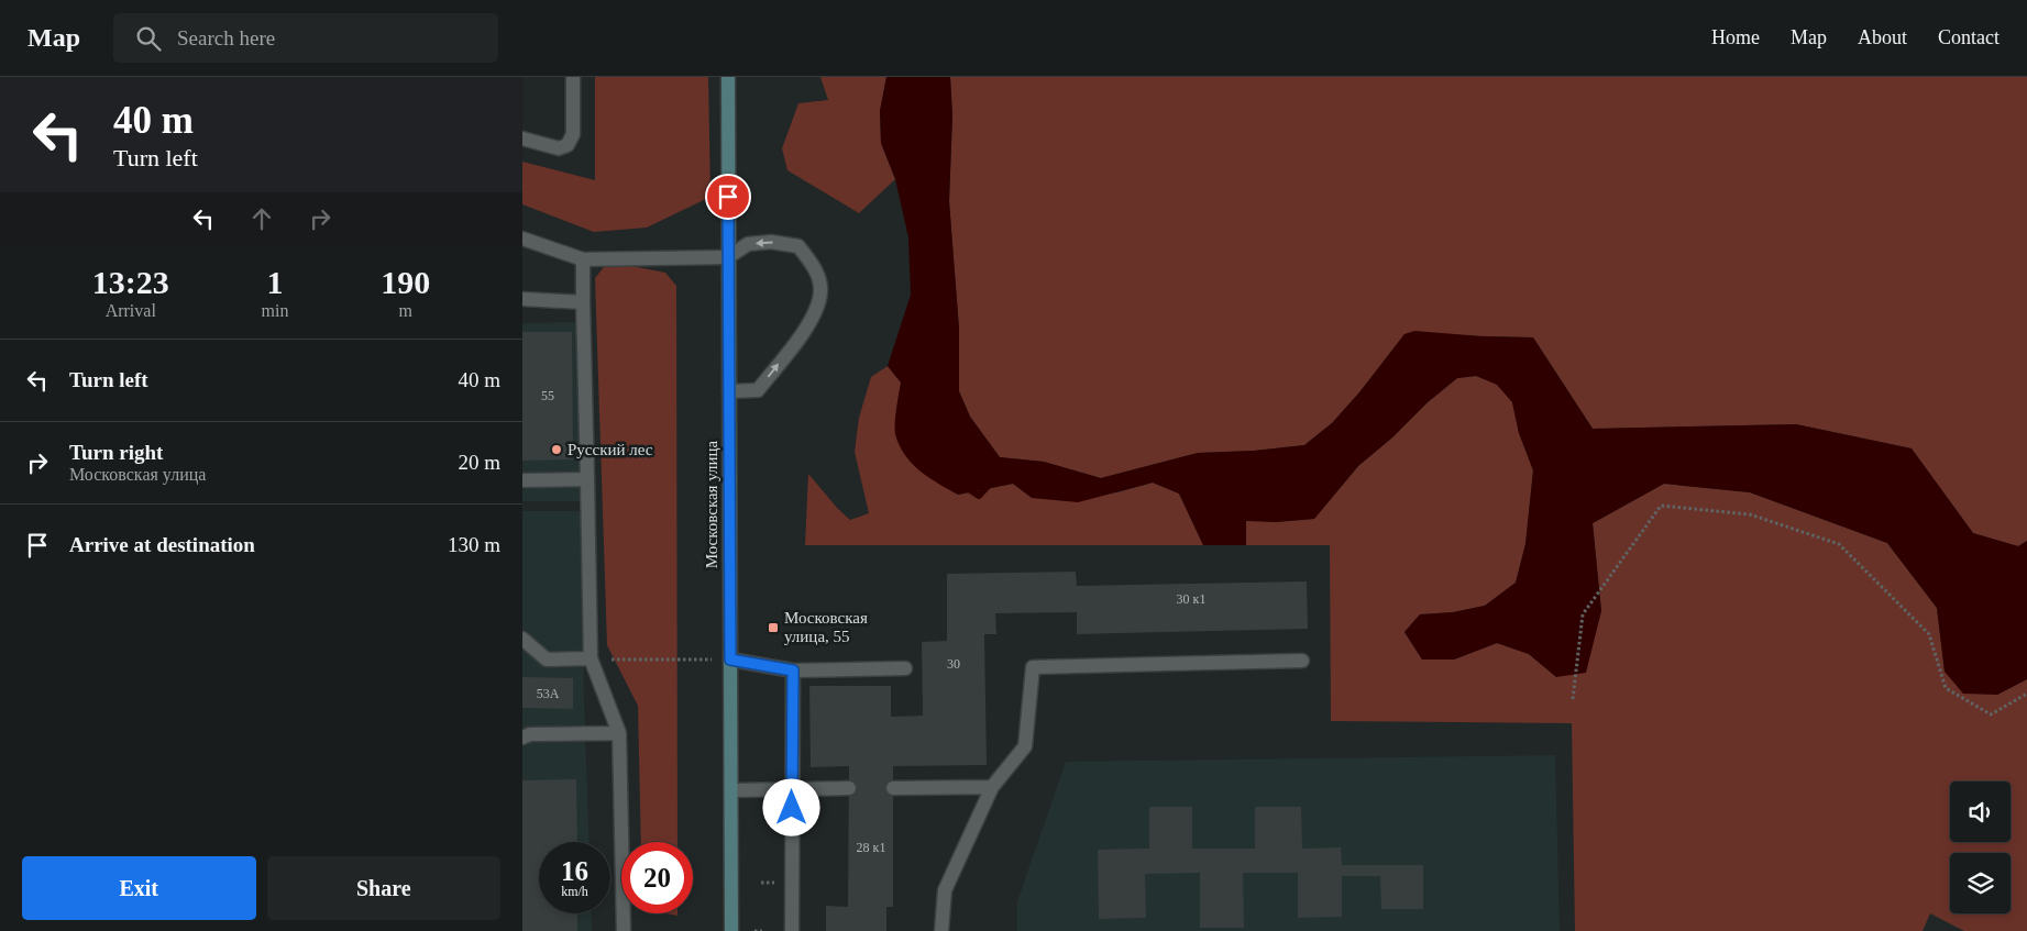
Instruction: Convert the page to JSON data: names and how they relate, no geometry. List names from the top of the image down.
{
  "streets": {
    "main road": ["Московская улица"]
  },
  "places": {
    "other": ["Русский лес"],
    "transit": ["Московская улица, 55"]
  },
  "house_numbers": [
    "55",
    "30 к1",
    "30",
    "53А",
    "28 к1"
  ],
  "page": {
    "header": "Map",
    "search": "Search here",
    "nav": [
      "Home",
      "Map",
      "About",
      "Contact"
    ],
    "turn": ["40 m", "Turn left"],
    "eta": [
      "13:23",
      "Arrival",
      "1",
      "min",
      "190",
      "m"
    ],
    "list": [
      {
        "name": "Turn left",
        "value": "40 m"
      },
      {
        "name": "Turn right",
        "note": "Московская улица",
        "value": "20 m"
      },
      {
        "name": "Arrive at destination",
        "value": "130 m"
      }
    ],
    "speed": "16 km/h",
    "limit": "20",
    "buttons": ["Exit", "Share"]
  }
}
